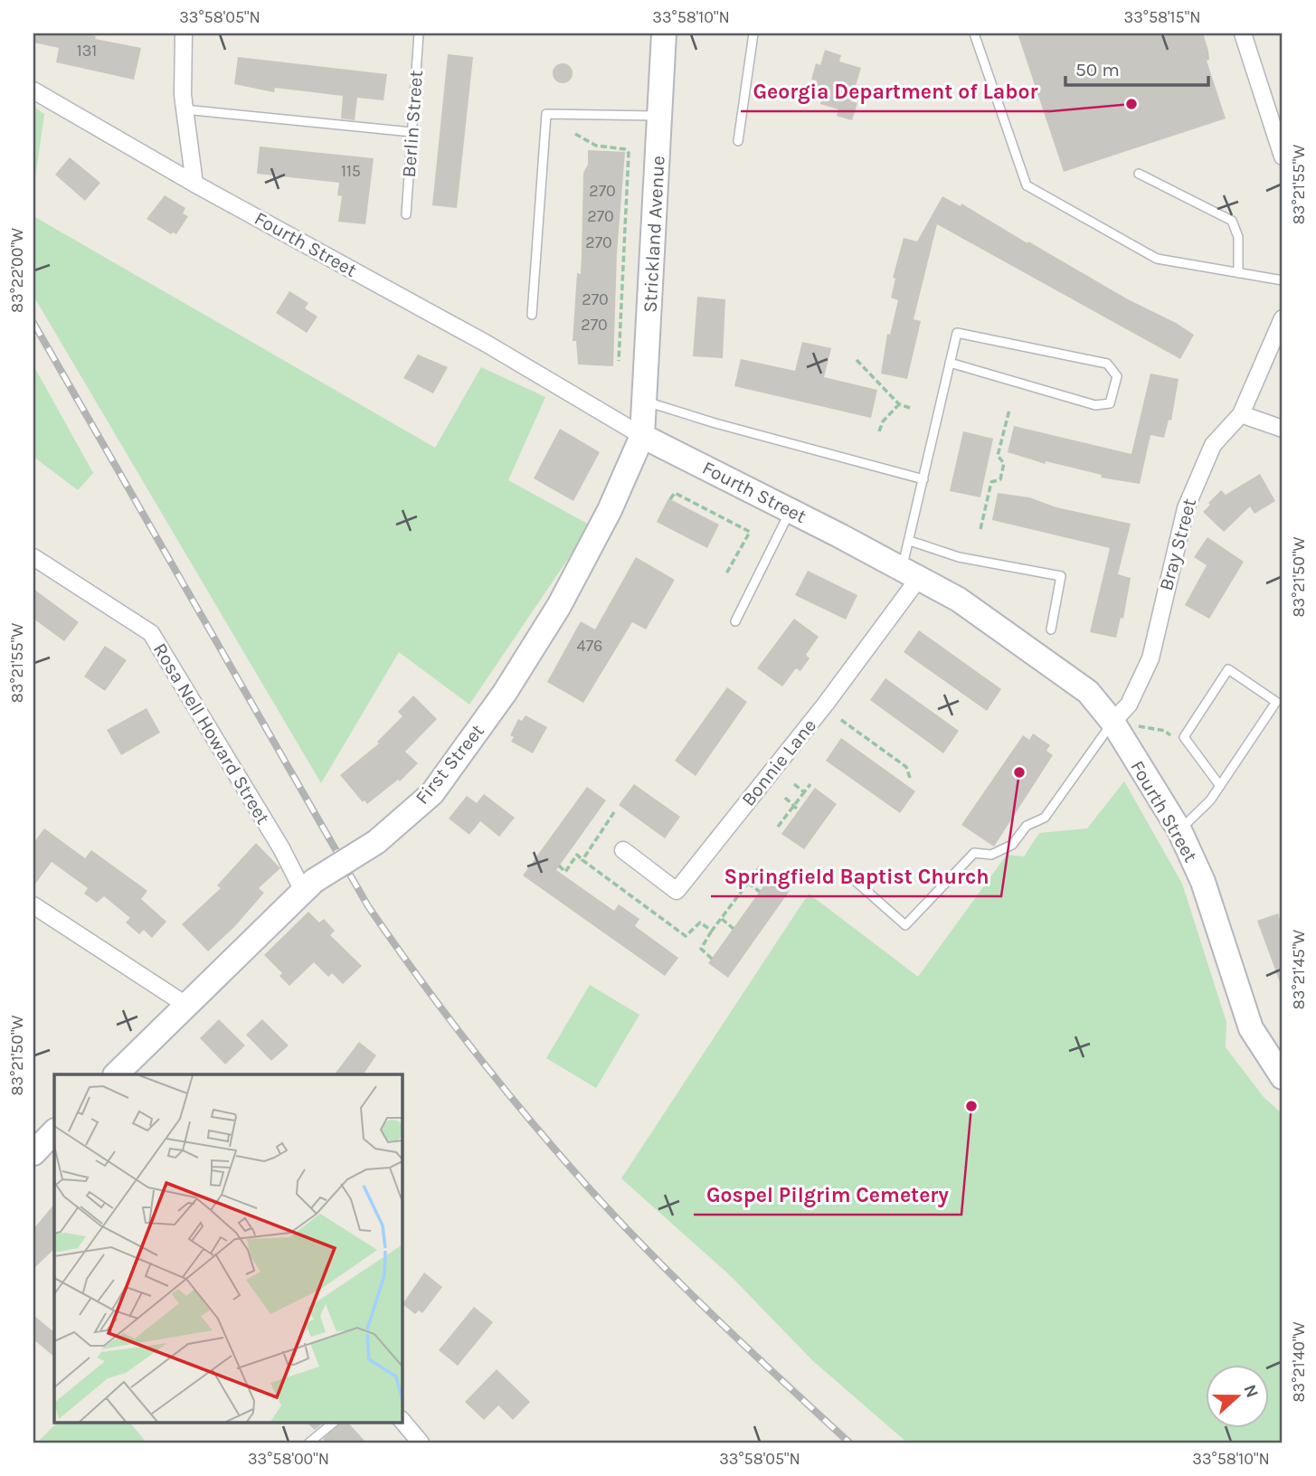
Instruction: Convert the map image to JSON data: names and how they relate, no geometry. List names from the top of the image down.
{
  "streets": {
    "street": [
      "Strickland Avenue",
      "Fourth Street",
      "Bray Street",
      "Rosa Nell Howard Street",
      "Bonnie Lane",
      "First Street"
    ],
    "lane": ["Berlin Street"]
  },
  "crossings": [
    ["Strickland Avenue", "Fourth Street"],
    ["Strickland Avenue", "First Street"],
    ["Fourth Street", "Bray Street"],
    ["Fourth Street", "Bonnie Lane"],
    ["Fourth Street", "First Street"],
    ["Rosa Nell Howard Street", "First Street"]
  ],
  "places": ["Georgia Department of Labor", "Springfield Baptist Church", "Gospel Pilgrim Cemetery"],
  "house_numbers": [
    "131",
    "115",
    "270",
    "270",
    "270",
    "270",
    "270",
    "476"
  ],
  "scale_bar": "50 m",
  "north": "right",
  "coordinates": [
    "33°58'05\"N",
    "33°58'10\"N",
    "33°58'15\"N",
    "83°21'55\"W",
    "83°22'00\"W",
    "83°21'50\"W",
    "83°21'45\"W",
    "83°21'40\"W",
    "33°58'00\"N"
  ]
}
